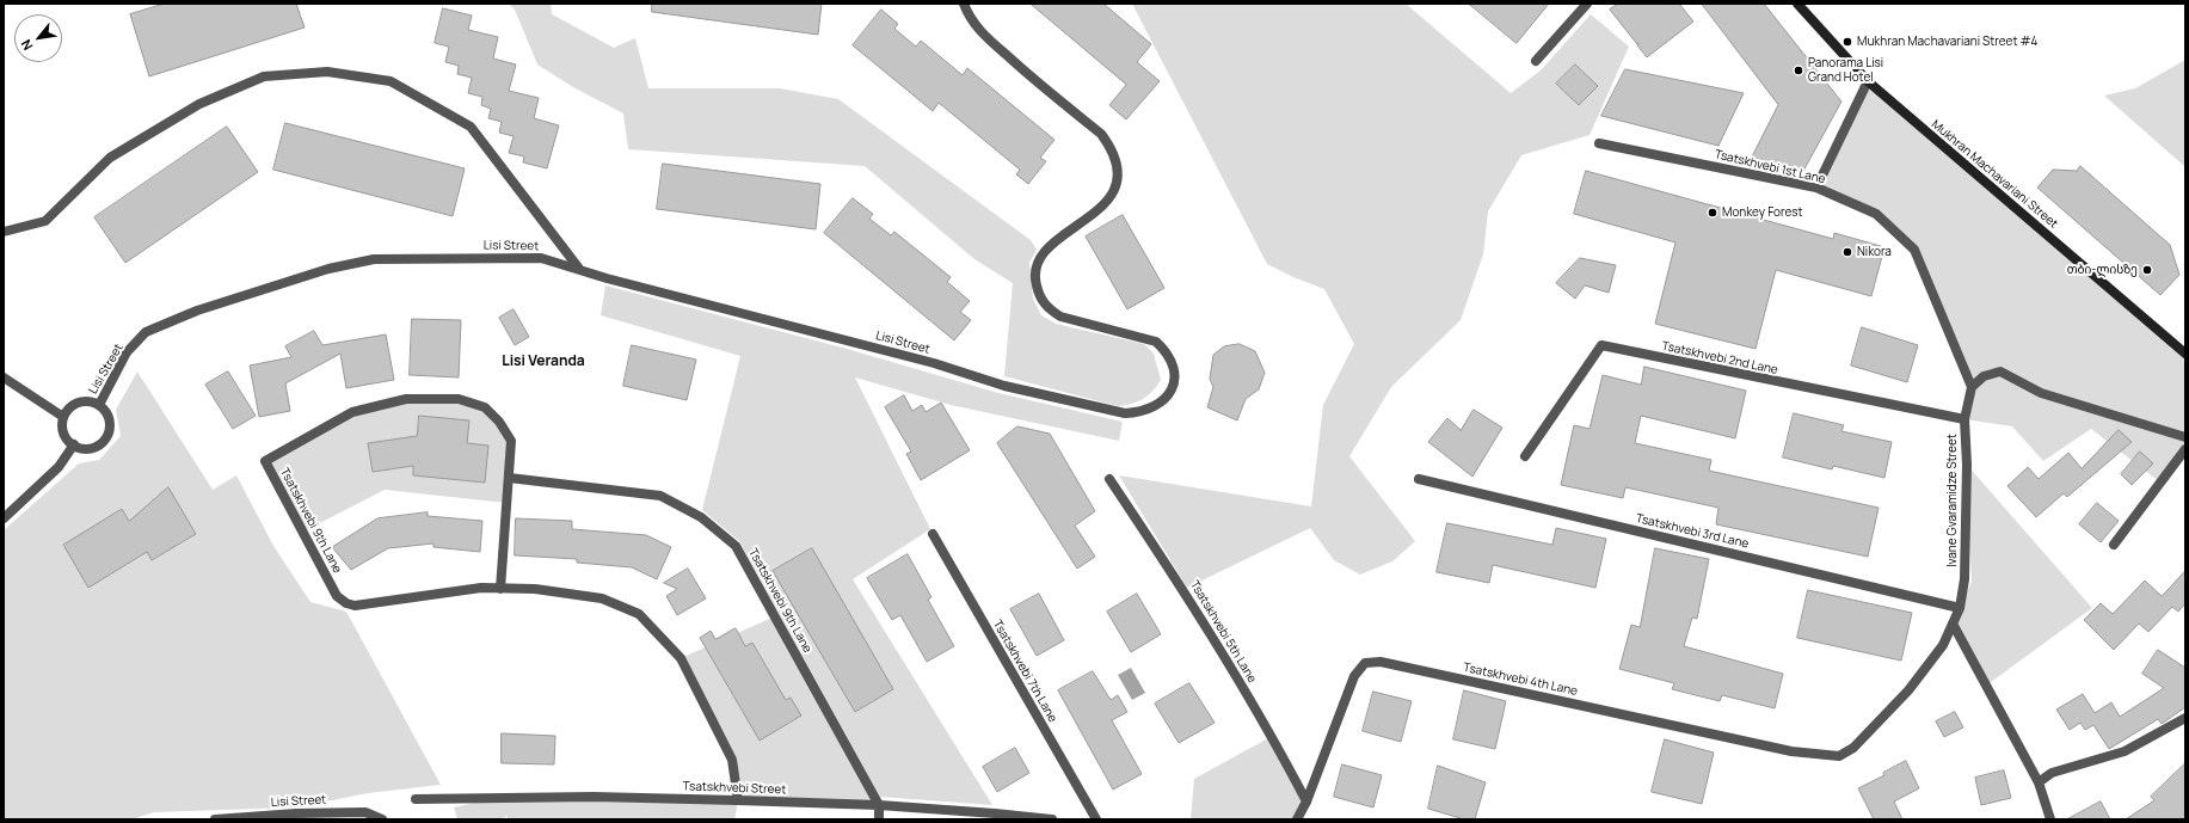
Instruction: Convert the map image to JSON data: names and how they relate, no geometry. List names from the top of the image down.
{
  "streets": {
    "main road": ["Mukhran Machavariani Street"],
    "street": [
      "Tsatskhvebi 1st Lane",
      "Lisi Street",
      "Tsatskhvebi 2nd Lane",
      "Ivane Gvaramidze Street",
      "Tsatskhvebi 9th Lane",
      "Tsatskhvebi 3rd Lane",
      "Tsatskhvebi 5th Lane",
      "Tsatskhvebi 7th Lane",
      "Tsatskhvebi 4th Lane",
      "Tsatskhvebi Street"
    ]
  },
  "crossings": [
    ["Tsatskhvebi 1st Lane", "Ivane Gvaramidze Street"],
    ["Tsatskhvebi 2nd Lane", "Ivane Gvaramidze Street"],
    ["Ivane Gvaramidze Street", "Tsatskhvebi 3rd Lane"],
    ["Ivane Gvaramidze Street", "Tsatskhvebi 4th Lane"],
    ["Tsatskhvebi 9th Lane", "Tsatskhvebi Street"],
    ["Tsatskhvebi 5th Lane", "Tsatskhvebi 4th Lane"]
  ],
  "districts": ["Lisi Veranda"],
  "places": [
    "Mukhran Machavariani Street #4",
    "Panorama Lisi Grand Hotel",
    "Monkey Forest",
    "Nikora",
    "თბი-ლისზე"
  ],
  "north": "bottom left"
}
